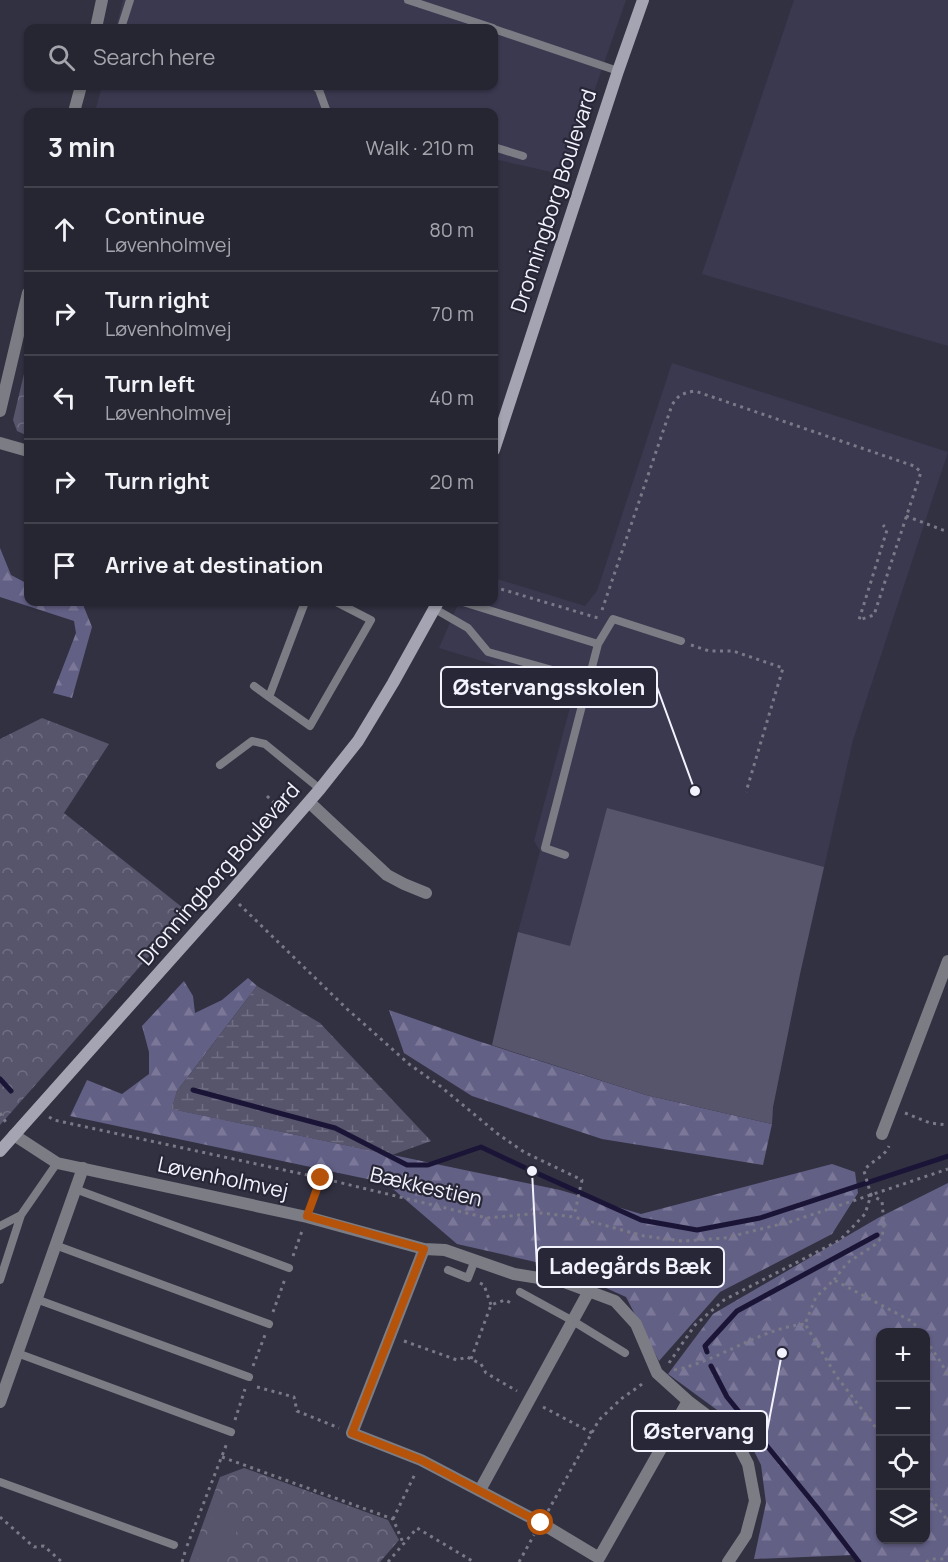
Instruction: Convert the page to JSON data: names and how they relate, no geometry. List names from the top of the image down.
{
  "streets": {
    "street": ["Dronningborg Boulevard", "Løvenholmvej"],
    "path": ["Bækkestien"]
  },
  "crossings": [
    ["Dronningborg Boulevard", "Løvenholmvej"],
    ["Dronningborg Boulevard", "Bækkestien"]
  ],
  "places": ["Østervangsskolen", "Ladegårds Bæk", "Østervang"],
  "page": {
    "search": "Search here",
    "heading": ["3 min", "Walk · 210 m"],
    "list": [
      ["Continue", "Løvenholmvej", "80 m"],
      ["Turn right", "Løvenholmvej", "70 m"],
      ["Turn left", "Løvenholmvej", "40 m"],
      ["Turn right", "20 m"],
      "Arrive at destination"
    ],
    "map_buttons": ["+", "−"]
  }
}
